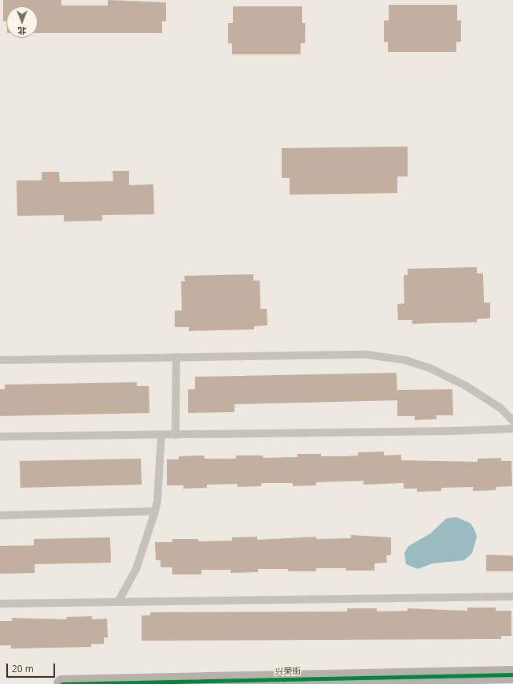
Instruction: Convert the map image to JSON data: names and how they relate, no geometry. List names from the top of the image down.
{
  "streets": {
    "street": ["兴荣街"]
  },
  "scale_bar": "20 m",
  "north": "bottom"
}
